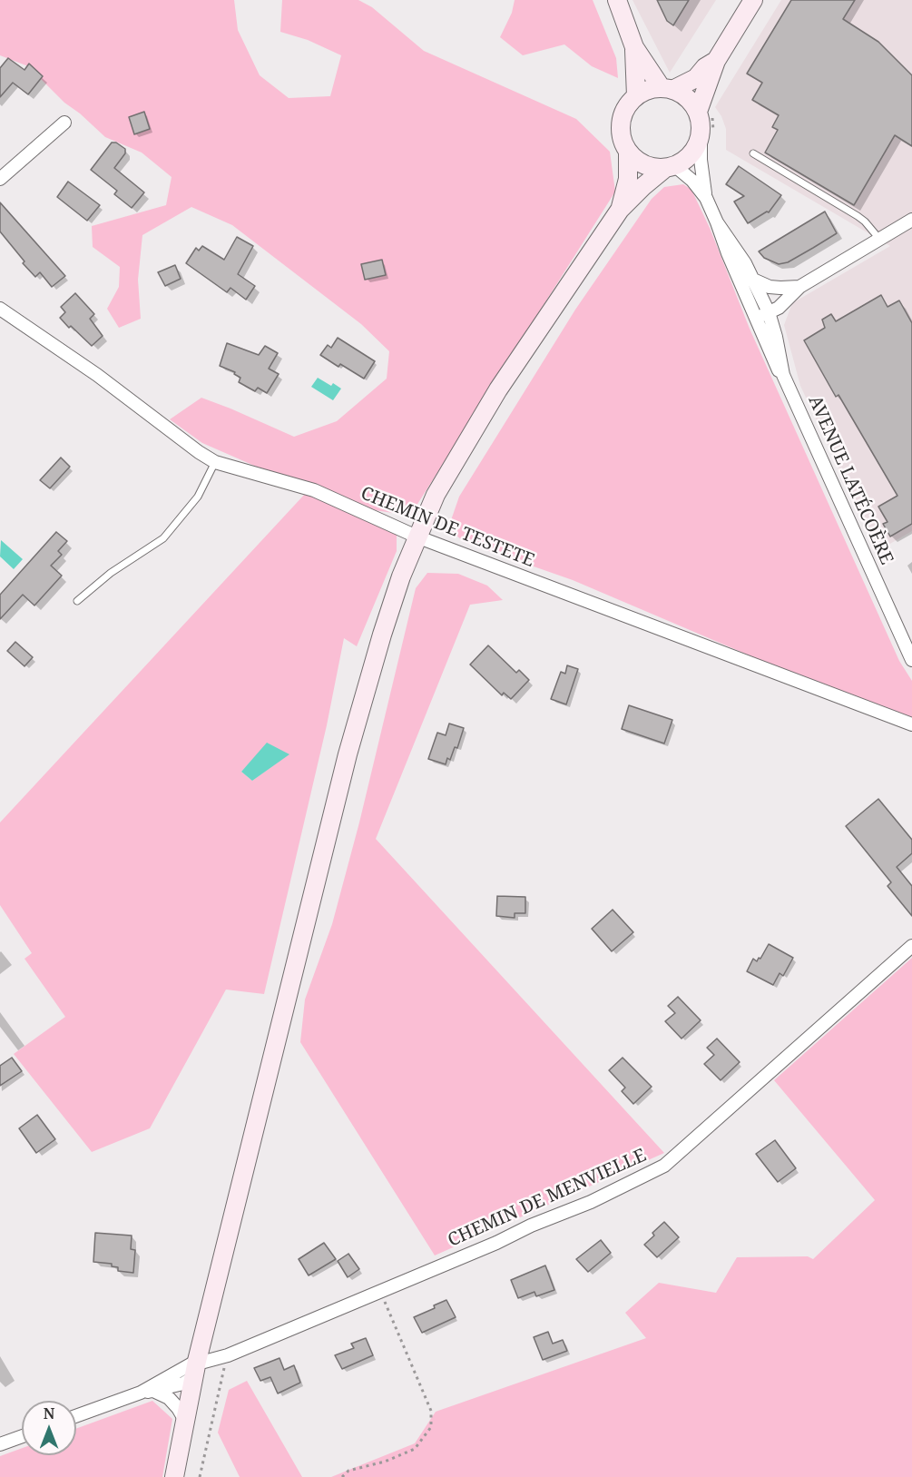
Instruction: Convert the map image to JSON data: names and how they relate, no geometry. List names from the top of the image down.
{
  "streets": {
    "street": ["AVENUE LATÉCOÈRE", "CHEMIN DE TESTETE", "CHEMIN DE MENVIELLE"]
  },
  "north": "top"
}
